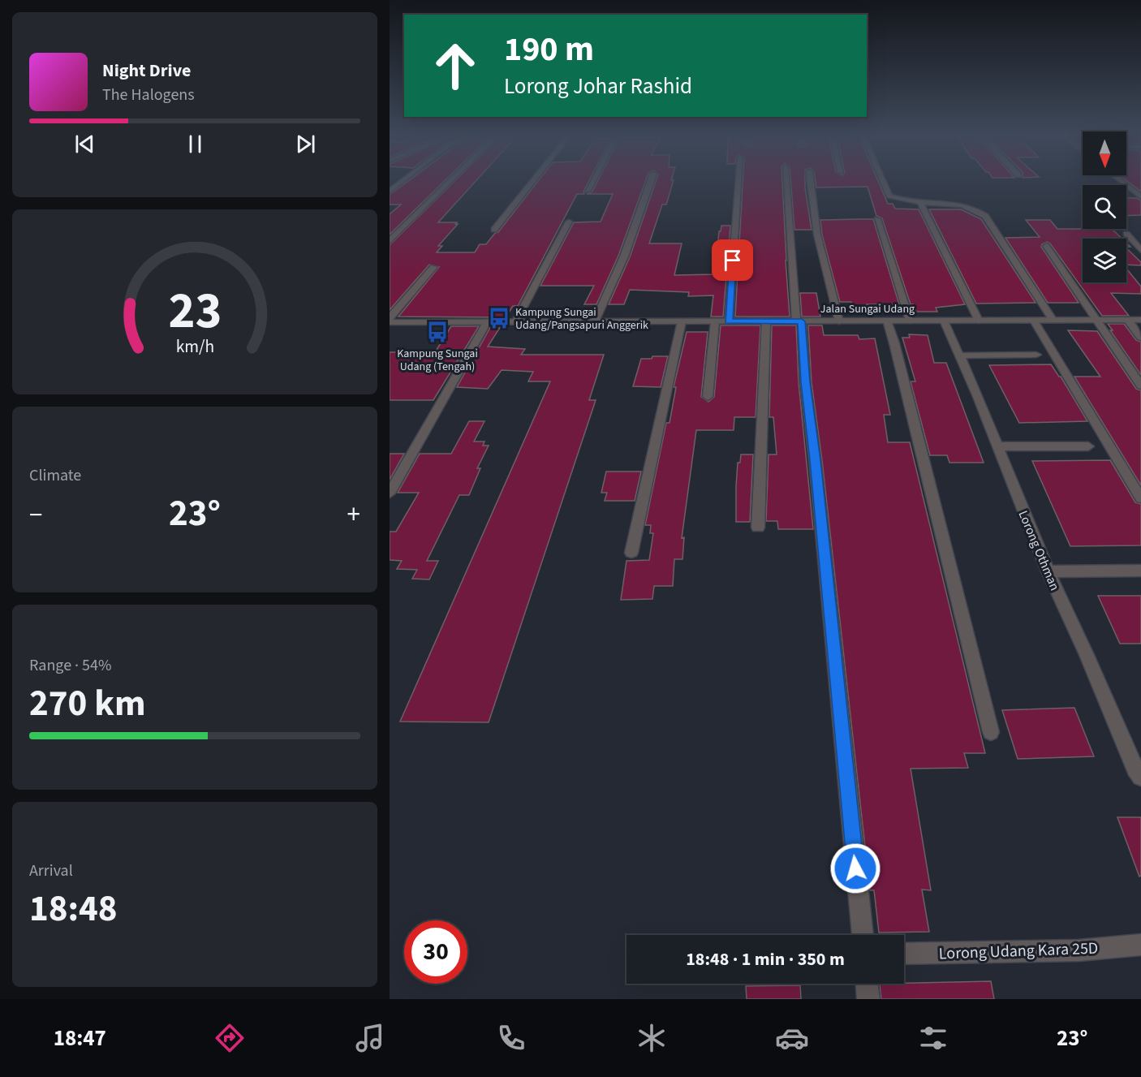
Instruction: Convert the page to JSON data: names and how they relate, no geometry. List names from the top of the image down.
{
  "streets": {
    "street": ["Jalan Sungai Udang", "Lorong Othman", "Lorong Udang Kara 25D"]
  },
  "crossings": [
    ["Jalan Sungai Udang", "Lorong Othman"]
  ],
  "places": {
    "bus stop": ["Kampung Sungai Udang/Pangsapuri Anggerik", "Kampung Sungai Udang (Tengah)"]
  },
  "north": "bottom",
  "page": {
    "turn": ["190 m", "Lorong Johar Rashid"],
    "song": ["Night Drive", "The Halogens"],
    "tile": [
      "Climate",
      ["Range · 54%", "270 km"],
      ["Arrival", "18:48"]
    ],
    "heat": ["−", "23°", "+"],
    "limit": "30",
    "trip": "18:48 · 1 min · 350 m",
    "tabs": ["18:47", "23°"],
    "gauge": ["23", "km/h"]
  }
}
